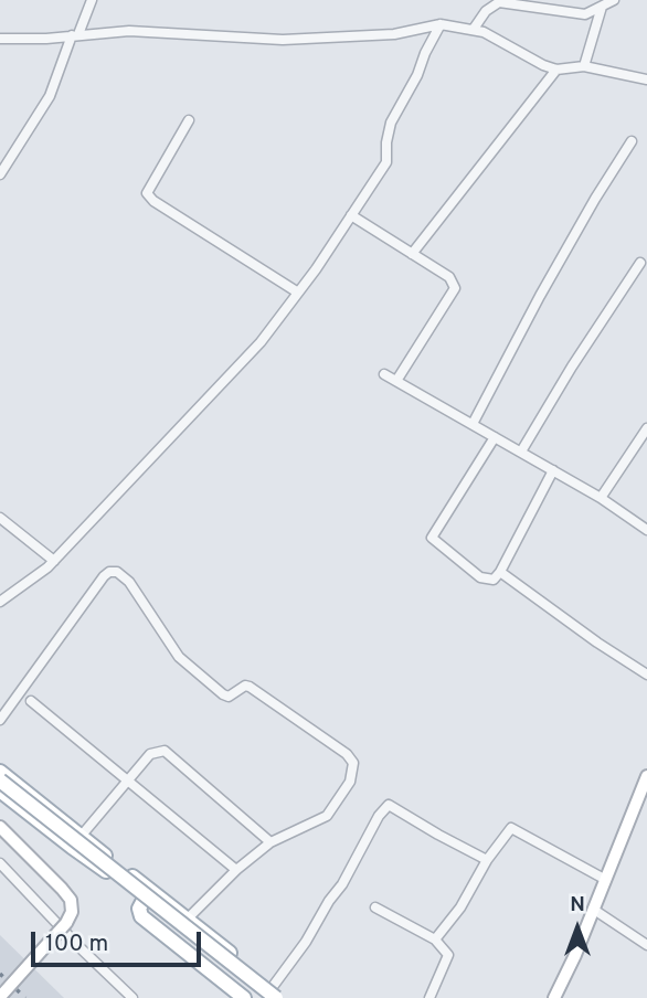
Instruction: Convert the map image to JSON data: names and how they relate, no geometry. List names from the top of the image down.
{
  "scale_bar": "100 m",
  "north": "top"
}
